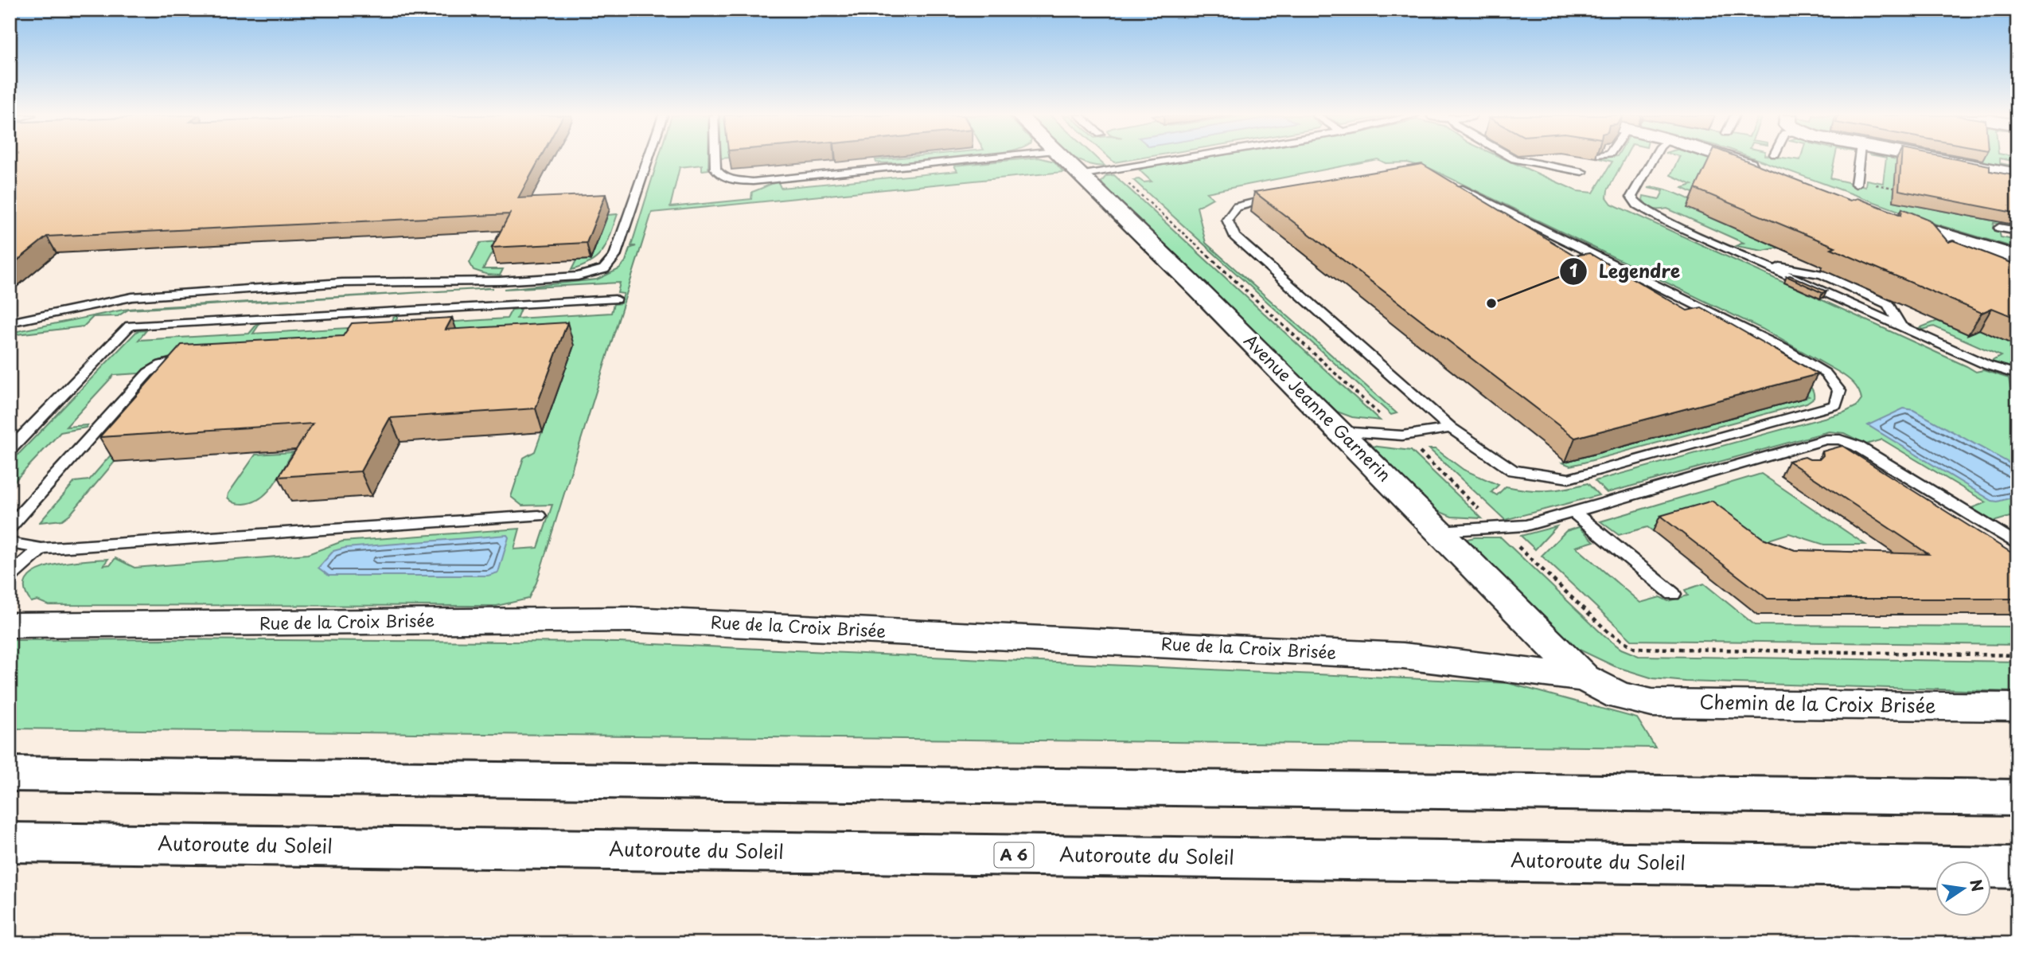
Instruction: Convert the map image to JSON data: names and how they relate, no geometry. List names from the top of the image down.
{
  "streets": {
    "highway": ["Autoroute du Soleil", "A 6"],
    "street": ["Avenue Jeanne Garnerin", "Rue de la Croix Brisée", "Chemin de la Croix Brisée"]
  },
  "crossings": [
    ["Avenue Jeanne Garnerin", "Rue de la Croix Brisée"],
    ["Avenue Jeanne Garnerin", "Chemin de la Croix Brisée"]
  ],
  "places": ["Legendre"],
  "north": "right"
}
